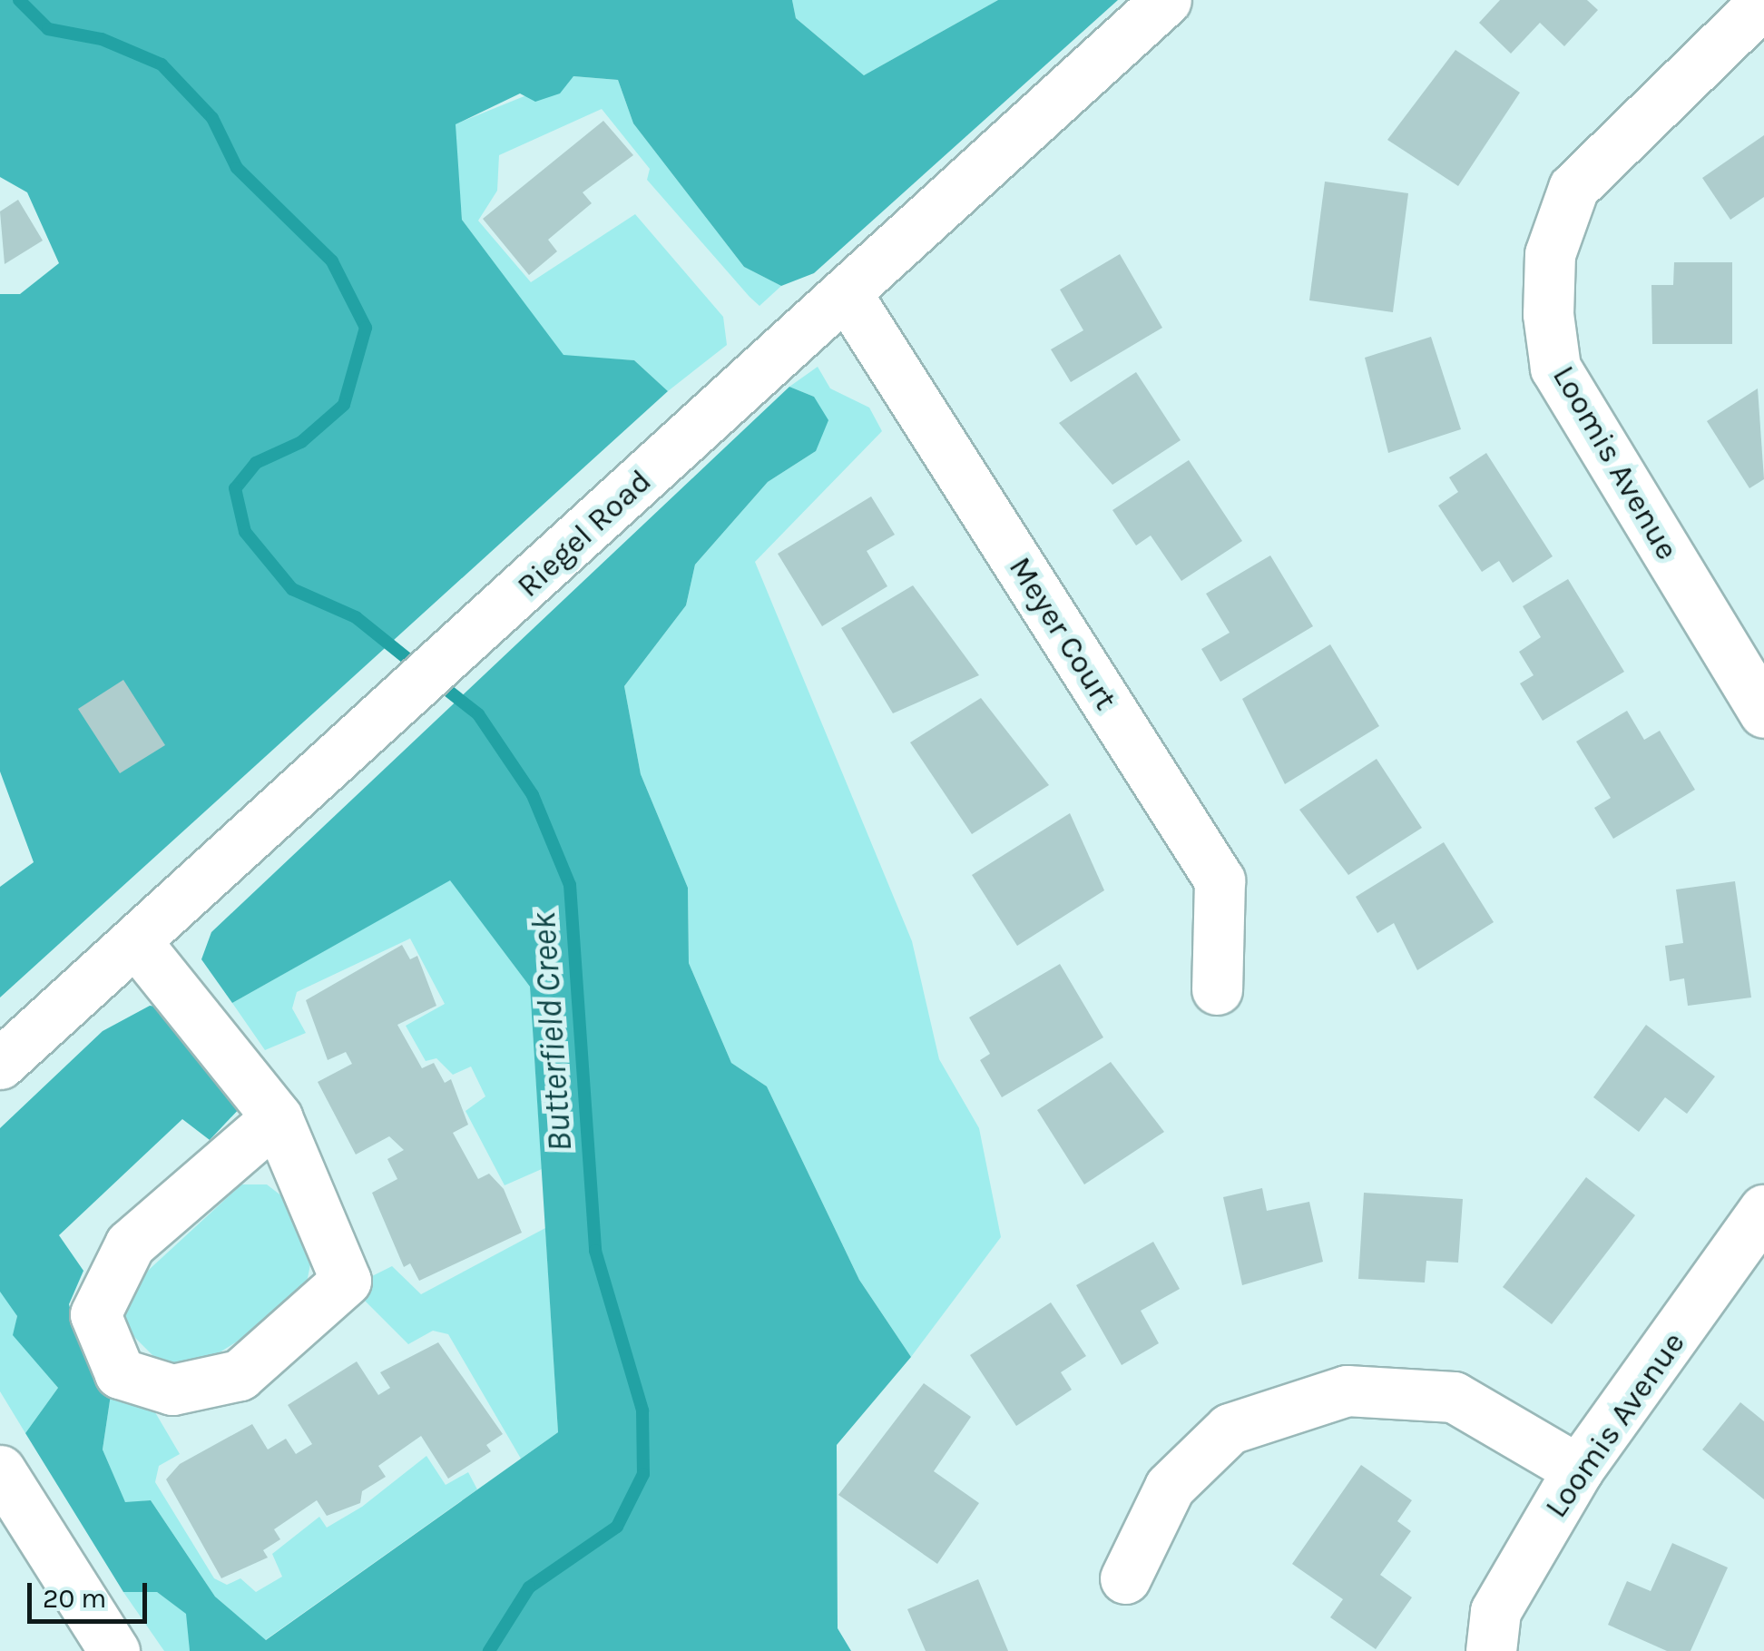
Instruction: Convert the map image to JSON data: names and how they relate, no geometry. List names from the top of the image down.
{
  "streets": {
    "street": ["Loomis Avenue", "Riegel Road", "Meyer Court"]
  },
  "crossings": [
    ["Riegel Road", "Meyer Court"]
  ],
  "water": ["Butterfield Creek"],
  "scale_bar": "20 m"
}
